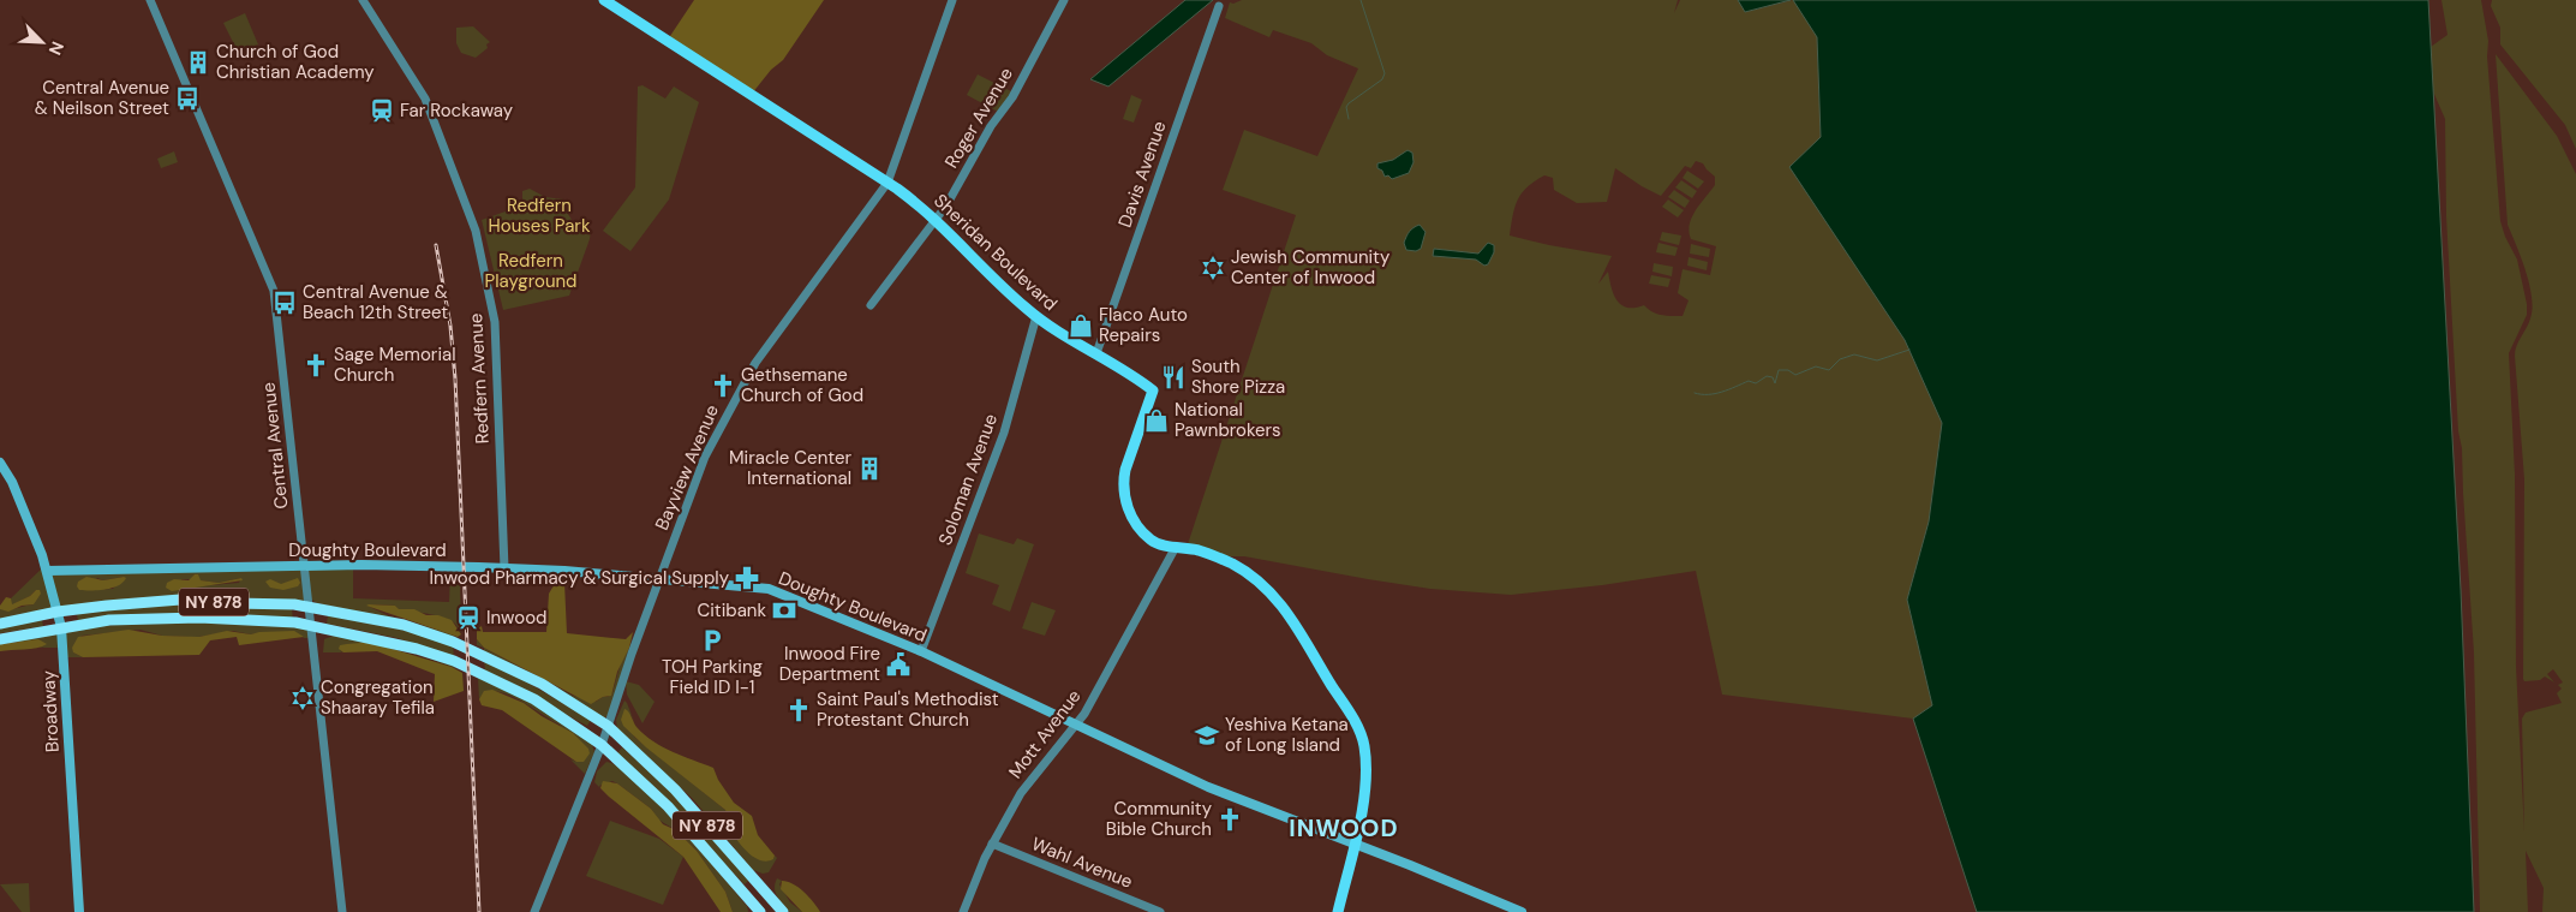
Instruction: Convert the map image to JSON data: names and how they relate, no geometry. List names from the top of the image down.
{
  "streets": {
    "highway": ["NY 878"],
    "main road": ["Sheridan Boulevard", "Doughty Boulevard", "Broadway"],
    "street": [
      "Roger Avenue",
      "Davis Avenue",
      "Redfern Avenue",
      "Central Avenue",
      "Bayview Avenue",
      "Soloman Avenue",
      "Mott Avenue",
      "Wahl Avenue"
    ]
  },
  "crossings": [
    ["Roger Avenue", "Sheridan Boulevard"],
    ["Davis Avenue", "Sheridan Boulevard"],
    ["Sheridan Boulevard", "Bayview Avenue"],
    ["Sheridan Boulevard", "Soloman Avenue"],
    ["Sheridan Boulevard", "Doughty Boulevard"],
    ["Sheridan Boulevard", "Mott Avenue"],
    ["Redfern Avenue", "Doughty Boulevard"],
    ["Central Avenue", "Doughty Boulevard"],
    ["Central Avenue", "NY 878"],
    ["Bayview Avenue", "Doughty Boulevard"],
    ["Bayview Avenue", "NY 878"],
    ["Soloman Avenue", "Doughty Boulevard"],
    ["Doughty Boulevard", "Broadway"],
    ["Doughty Boulevard", "Mott Avenue"],
    ["NY 878", "Broadway"],
    ["Mott Avenue", "Wahl Avenue"]
  ],
  "districts": ["INWOOD"],
  "parks": ["Redfern Houses Park", "Redfern Playground"],
  "places": {
    "building": ["Church of God Christian Academy", "Miracle Center International"],
    "bus stop": ["Central Avenue & Neilson Street", "Central Avenue & Beach 12th Street"],
    "station": ["Far Rockaway", "Inwood"],
    "synagogue": ["Jewish Community Center of Inwood", "Congregation Shaaray Tefila"],
    "shop": ["Flaco Auto Repairs", "National Pawnbrokers"],
    "church": [
      "Sage Memorial Church",
      "Gethsemane Church of God",
      "Saint Paul's Methodist Protestant Church",
      "Community Bible Church"
    ],
    "restaurant": ["South Shore Pizza"],
    "pharmacy": ["Inwood Pharmacy & Surgical Supply"],
    "bank": ["Citibank"],
    "parking": ["TOH Parking Field ID I-1"],
    "public building": ["Inwood Fire Department"],
    "school or university": ["Yeshiva Ketana of Long Island"]
  },
  "north": "bottom right"
}
